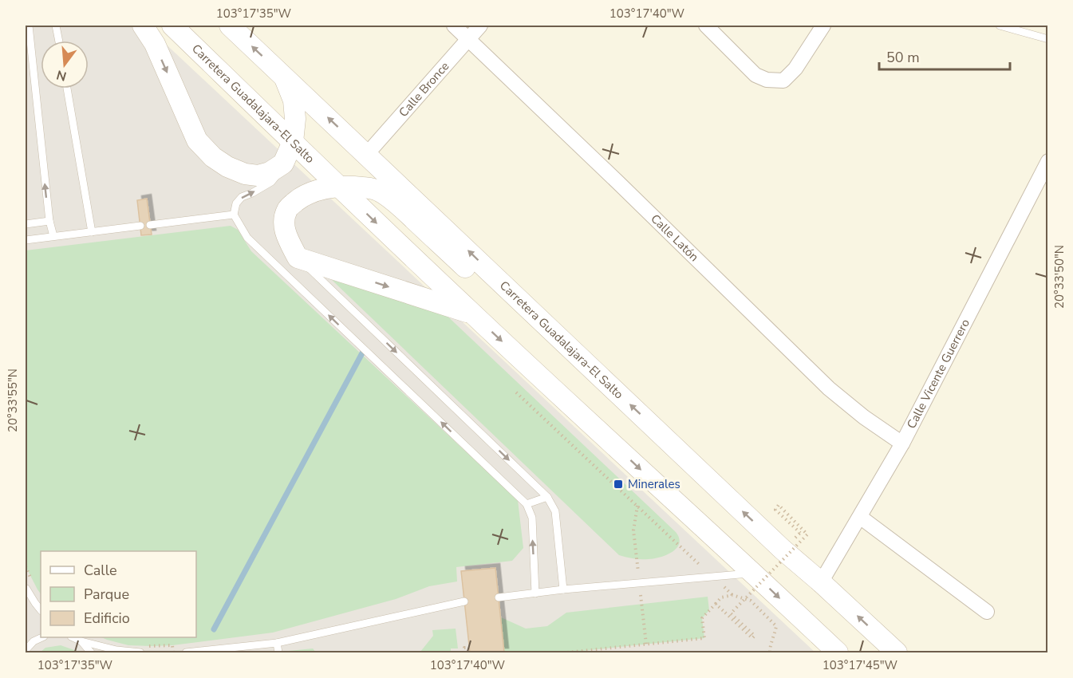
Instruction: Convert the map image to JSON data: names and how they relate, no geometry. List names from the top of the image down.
{
  "streets": {
    "main road": ["Carretera Guadalajara-El Salto"],
    "street": ["Calle Bronce", "Calle Latón", "Calle Vicente Guerrero"]
  },
  "crossings": [
    ["Calle Bronce", "Carretera Guadalajara-El Salto"],
    ["Calle Bronce", "Calle Latón"],
    ["Carretera Guadalajara-El Salto", "Calle Vicente Guerrero"],
    ["Calle Latón", "Calle Vicente Guerrero"]
  ],
  "places": {
    "transit": ["Minerales"]
  },
  "legend": ["Calle", "Parque", "Edificio"],
  "scale_bar": "50 m",
  "north": "bottom",
  "coordinates": [
    "103°17'35\"W",
    "103°17'40\"W",
    "20°33'50\"N",
    "20°33'55\"N",
    "103°17'45\"W"
  ]
}
